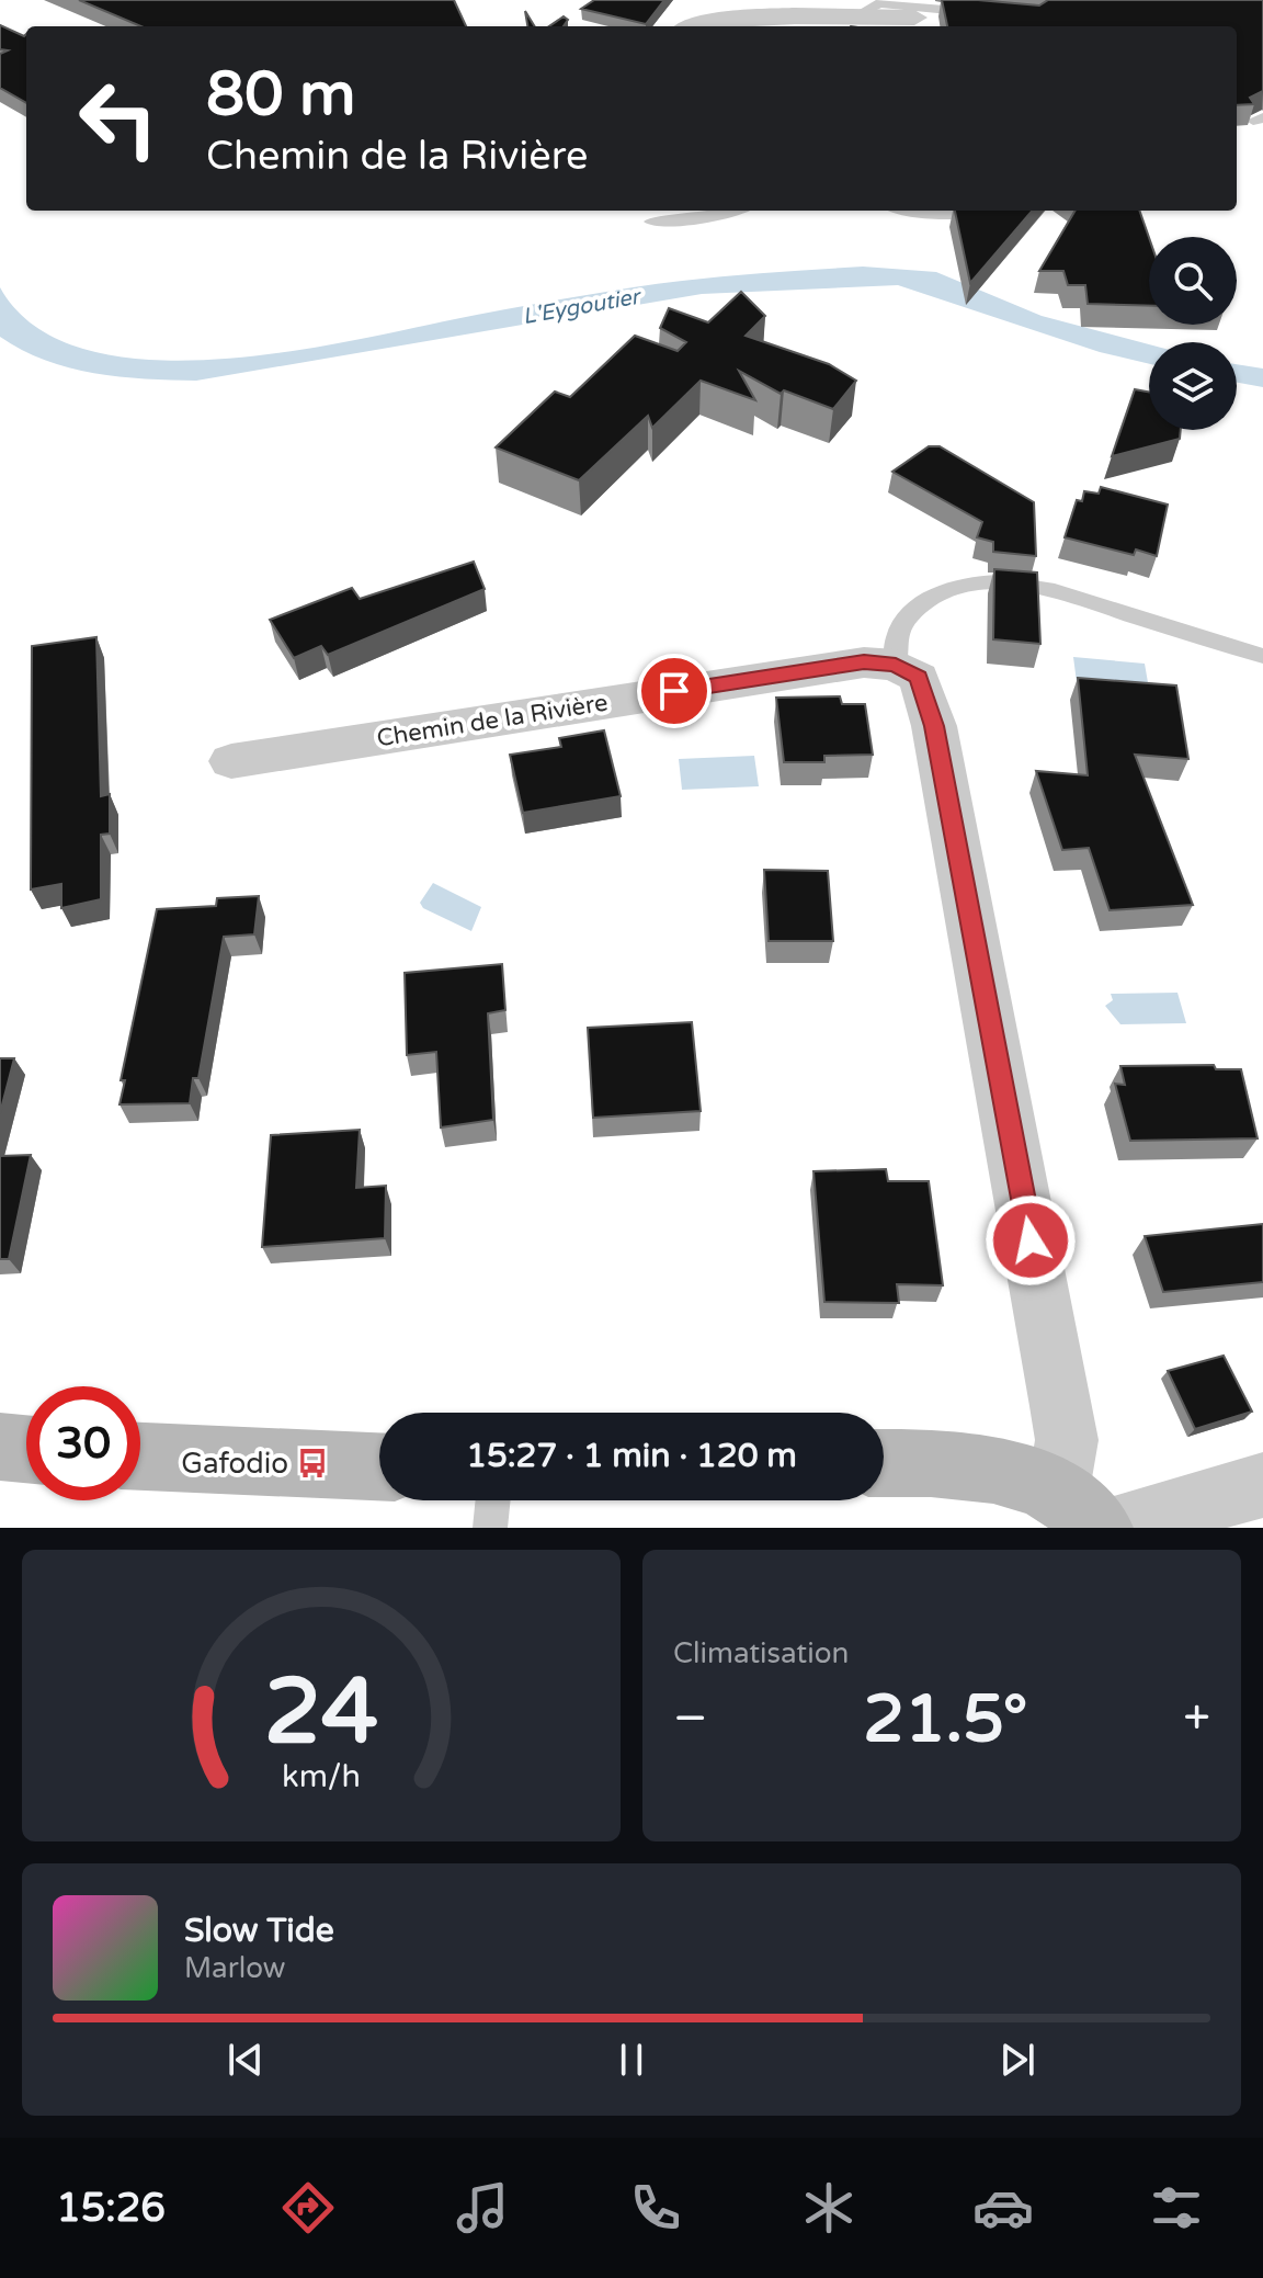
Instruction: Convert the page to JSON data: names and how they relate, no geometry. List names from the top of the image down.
{
  "streets": {
    "street": ["Chemin de la Rivière"]
  },
  "water": ["L'Eygoutier"],
  "places": {
    "bus stop": ["Gafodio"]
  },
  "page": {
    "turn": ["80 m", "Chemin de la Rivière"],
    "limit": "30",
    "trip": "15:27 · 1 min · 120 m",
    "tile": "Climatisation",
    "heat": ["−", "21.5°", "+"],
    "song": ["Slow Tide", "Marlow"],
    "tabs": "15:26",
    "gauge": ["24", "km/h"]
  }
}
